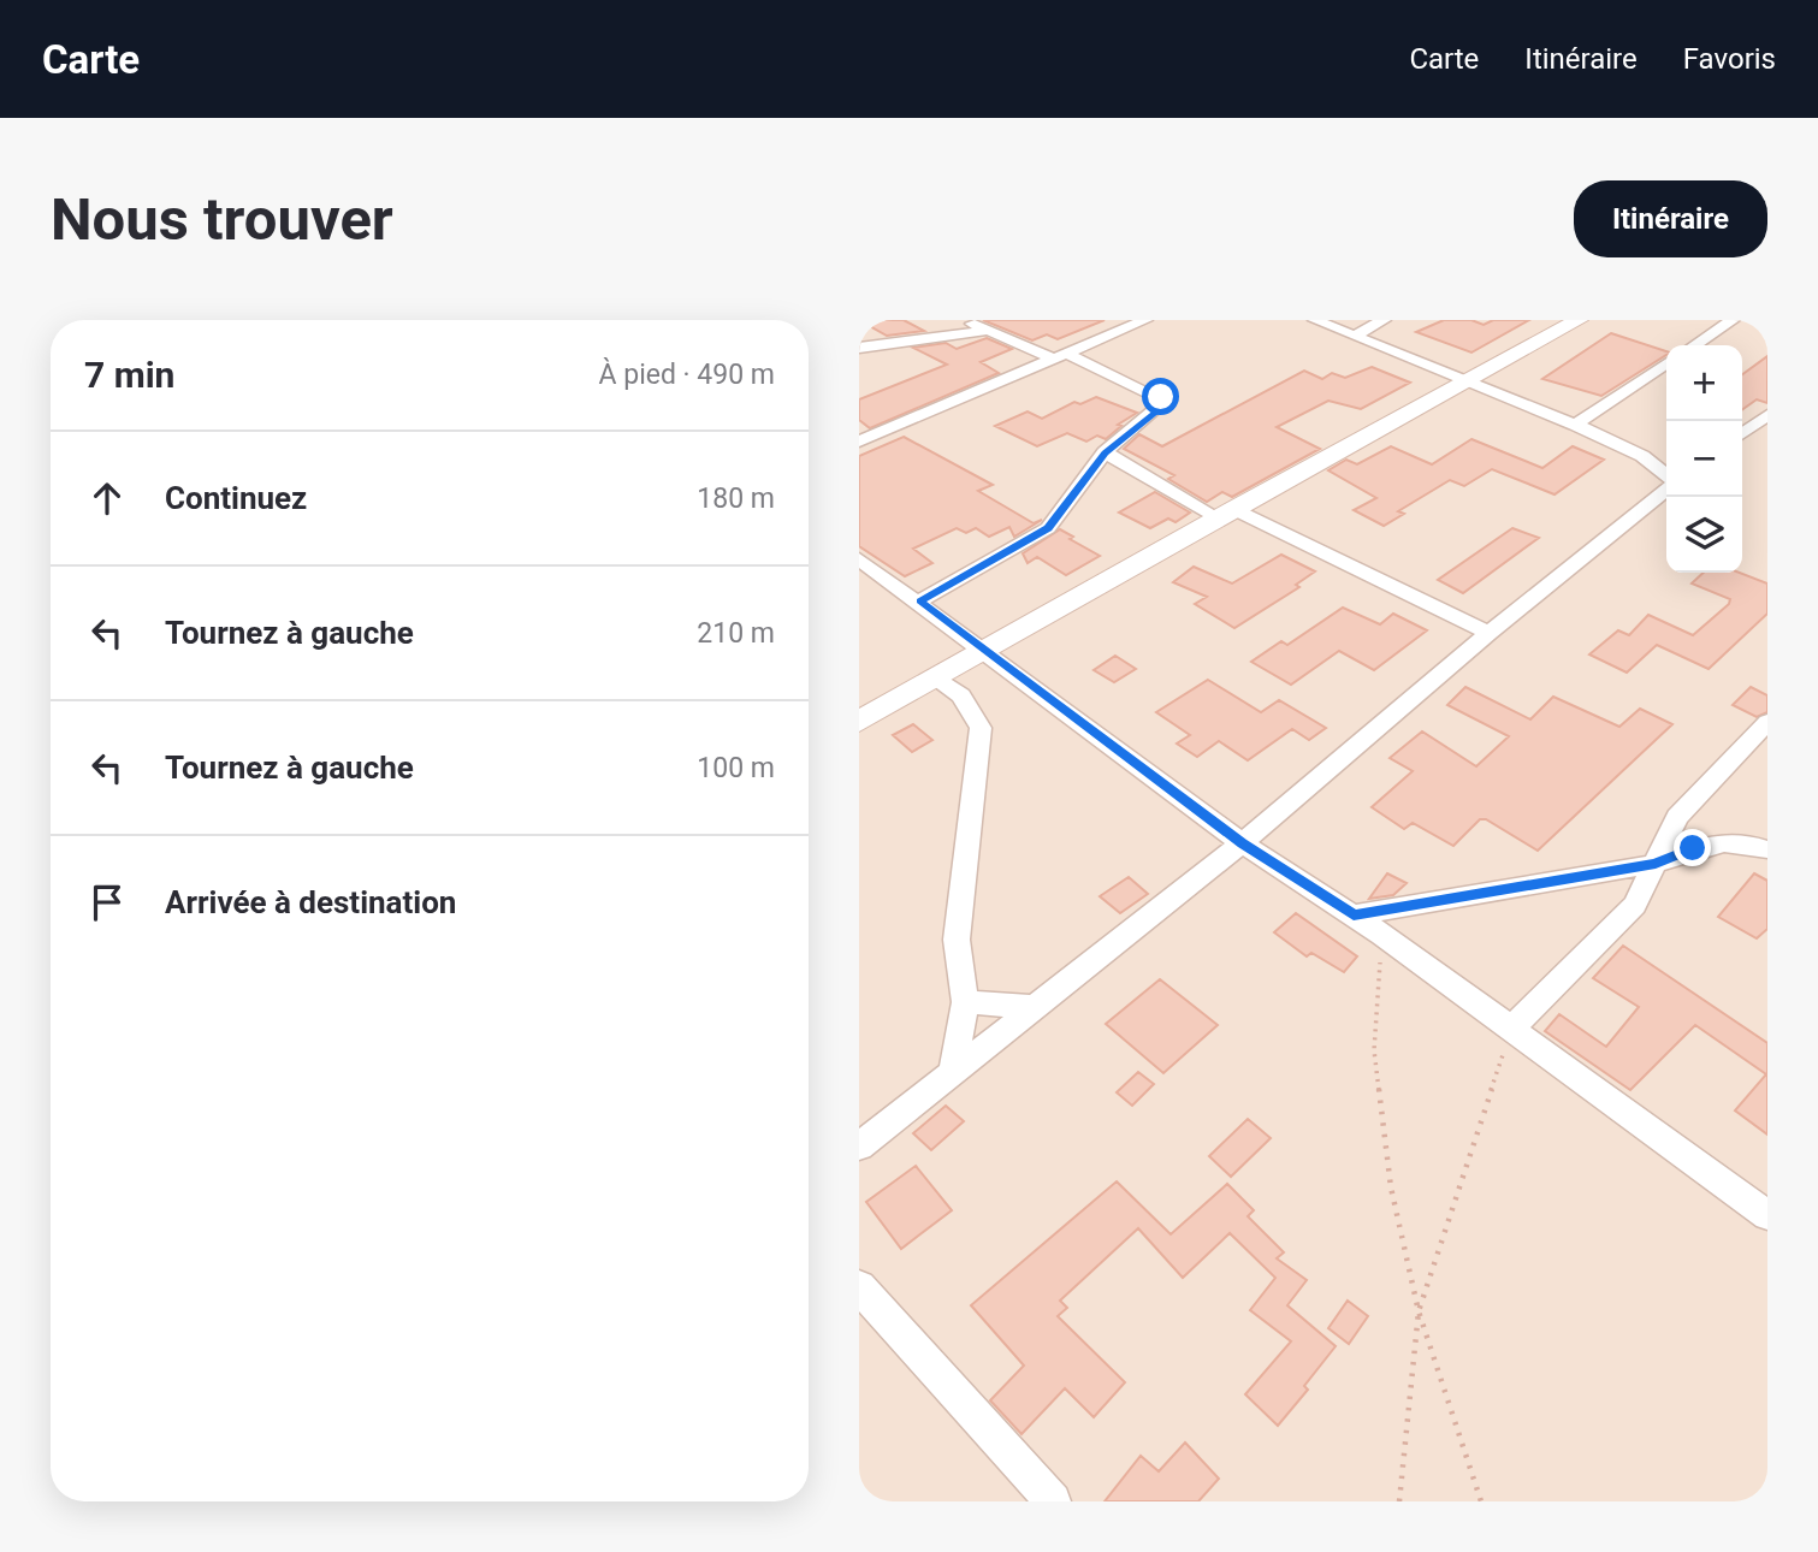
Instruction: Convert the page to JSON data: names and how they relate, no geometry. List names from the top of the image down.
{
  "page": {
    "header": "Carte",
    "nav": ["Carte", "Itinéraire", "Favoris"],
    "buttons": "Itinéraire",
    "title": "Nous trouver",
    "heading": ["7 min", "À pied · 490 m"],
    "map_buttons": ["+", "−"],
    "list": [
      ["Continuez", "180 m"],
      ["Tournez à gauche", "210 m"],
      ["Tournez à gauche", "100 m"],
      "Arrivée à destination"
    ]
  }
}
